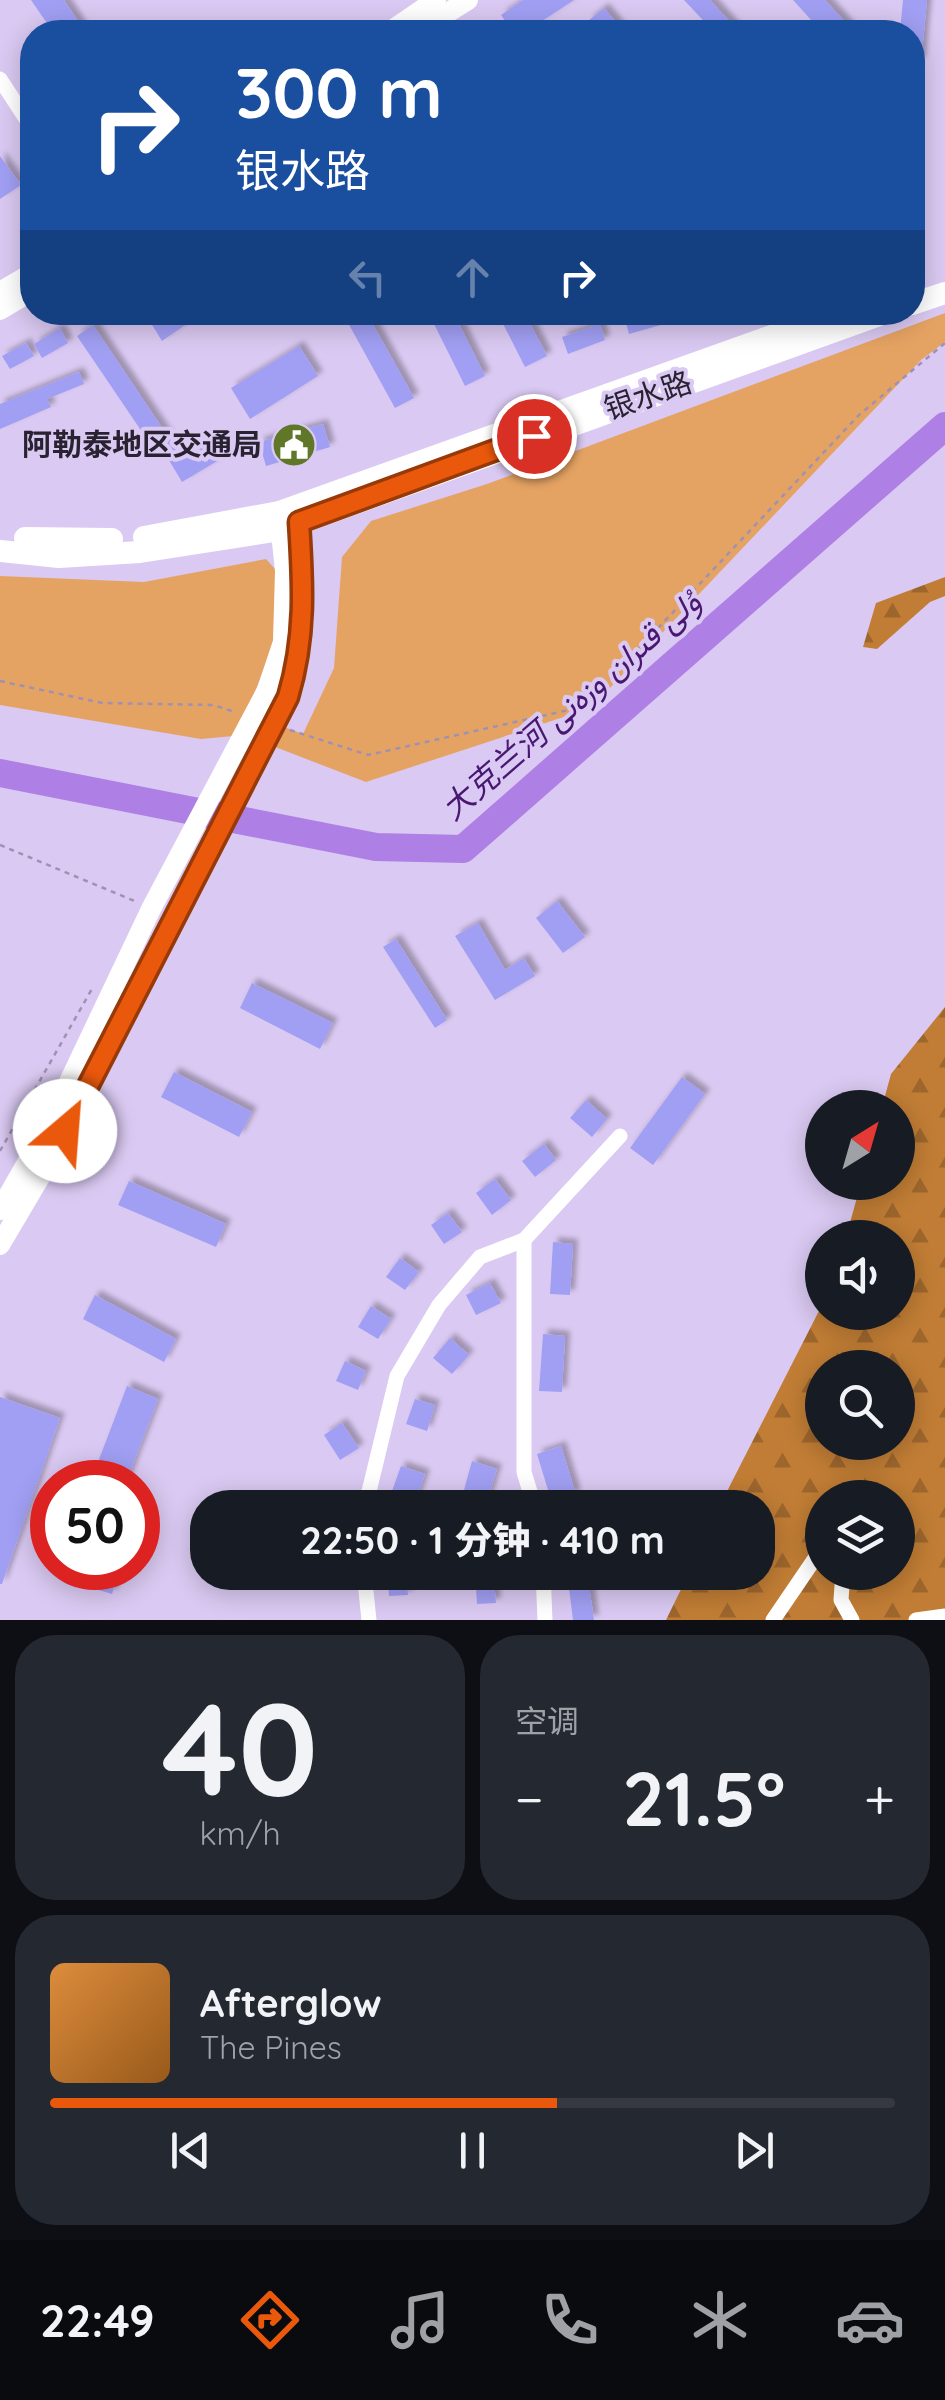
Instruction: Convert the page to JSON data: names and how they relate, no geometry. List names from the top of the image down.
{
  "streets": {
    "highway": ["银水路"]
  },
  "water": ["大克兰河 ۇلى قىران وزەنى"],
  "places": {
    "public building": ["阿勒泰地区交通局"]
  },
  "north": "top right",
  "page": {
    "turn": ["300 m", "银水路"],
    "limit": "50",
    "trip": "22:50 · 1 分钟 · 410 m",
    "tile": [
      ["40", "km/h"],
      "空调"
    ],
    "heat": ["−", "21.5°", "+"],
    "song": ["Afterglow", "The Pines"],
    "tabs": "22:49"
  }
}
